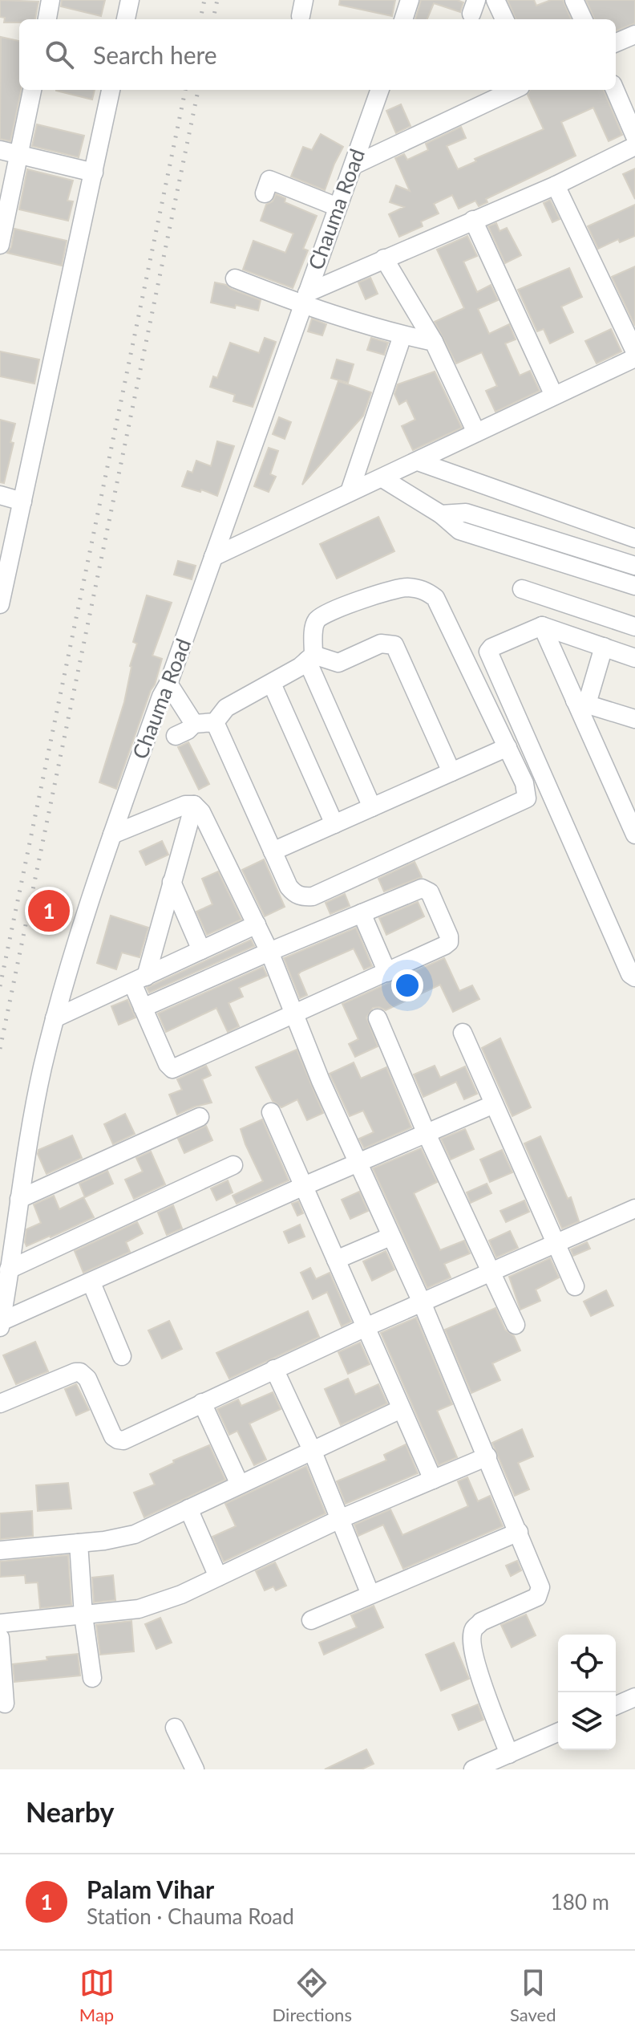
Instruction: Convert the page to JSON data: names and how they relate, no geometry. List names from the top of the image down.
{
  "streets": {
    "street": ["Chauma Road"]
  },
  "page": {
    "search": "Search here",
    "pins": "1",
    "heading": "Nearby",
    "list": [
      {
        "mark": "1",
        "name": "Palam Vihar",
        "note": "Station · Chauma Road",
        "value": "180 m"
      }
    ],
    "nav": ["Map", "Directions", "Saved"]
  }
}
